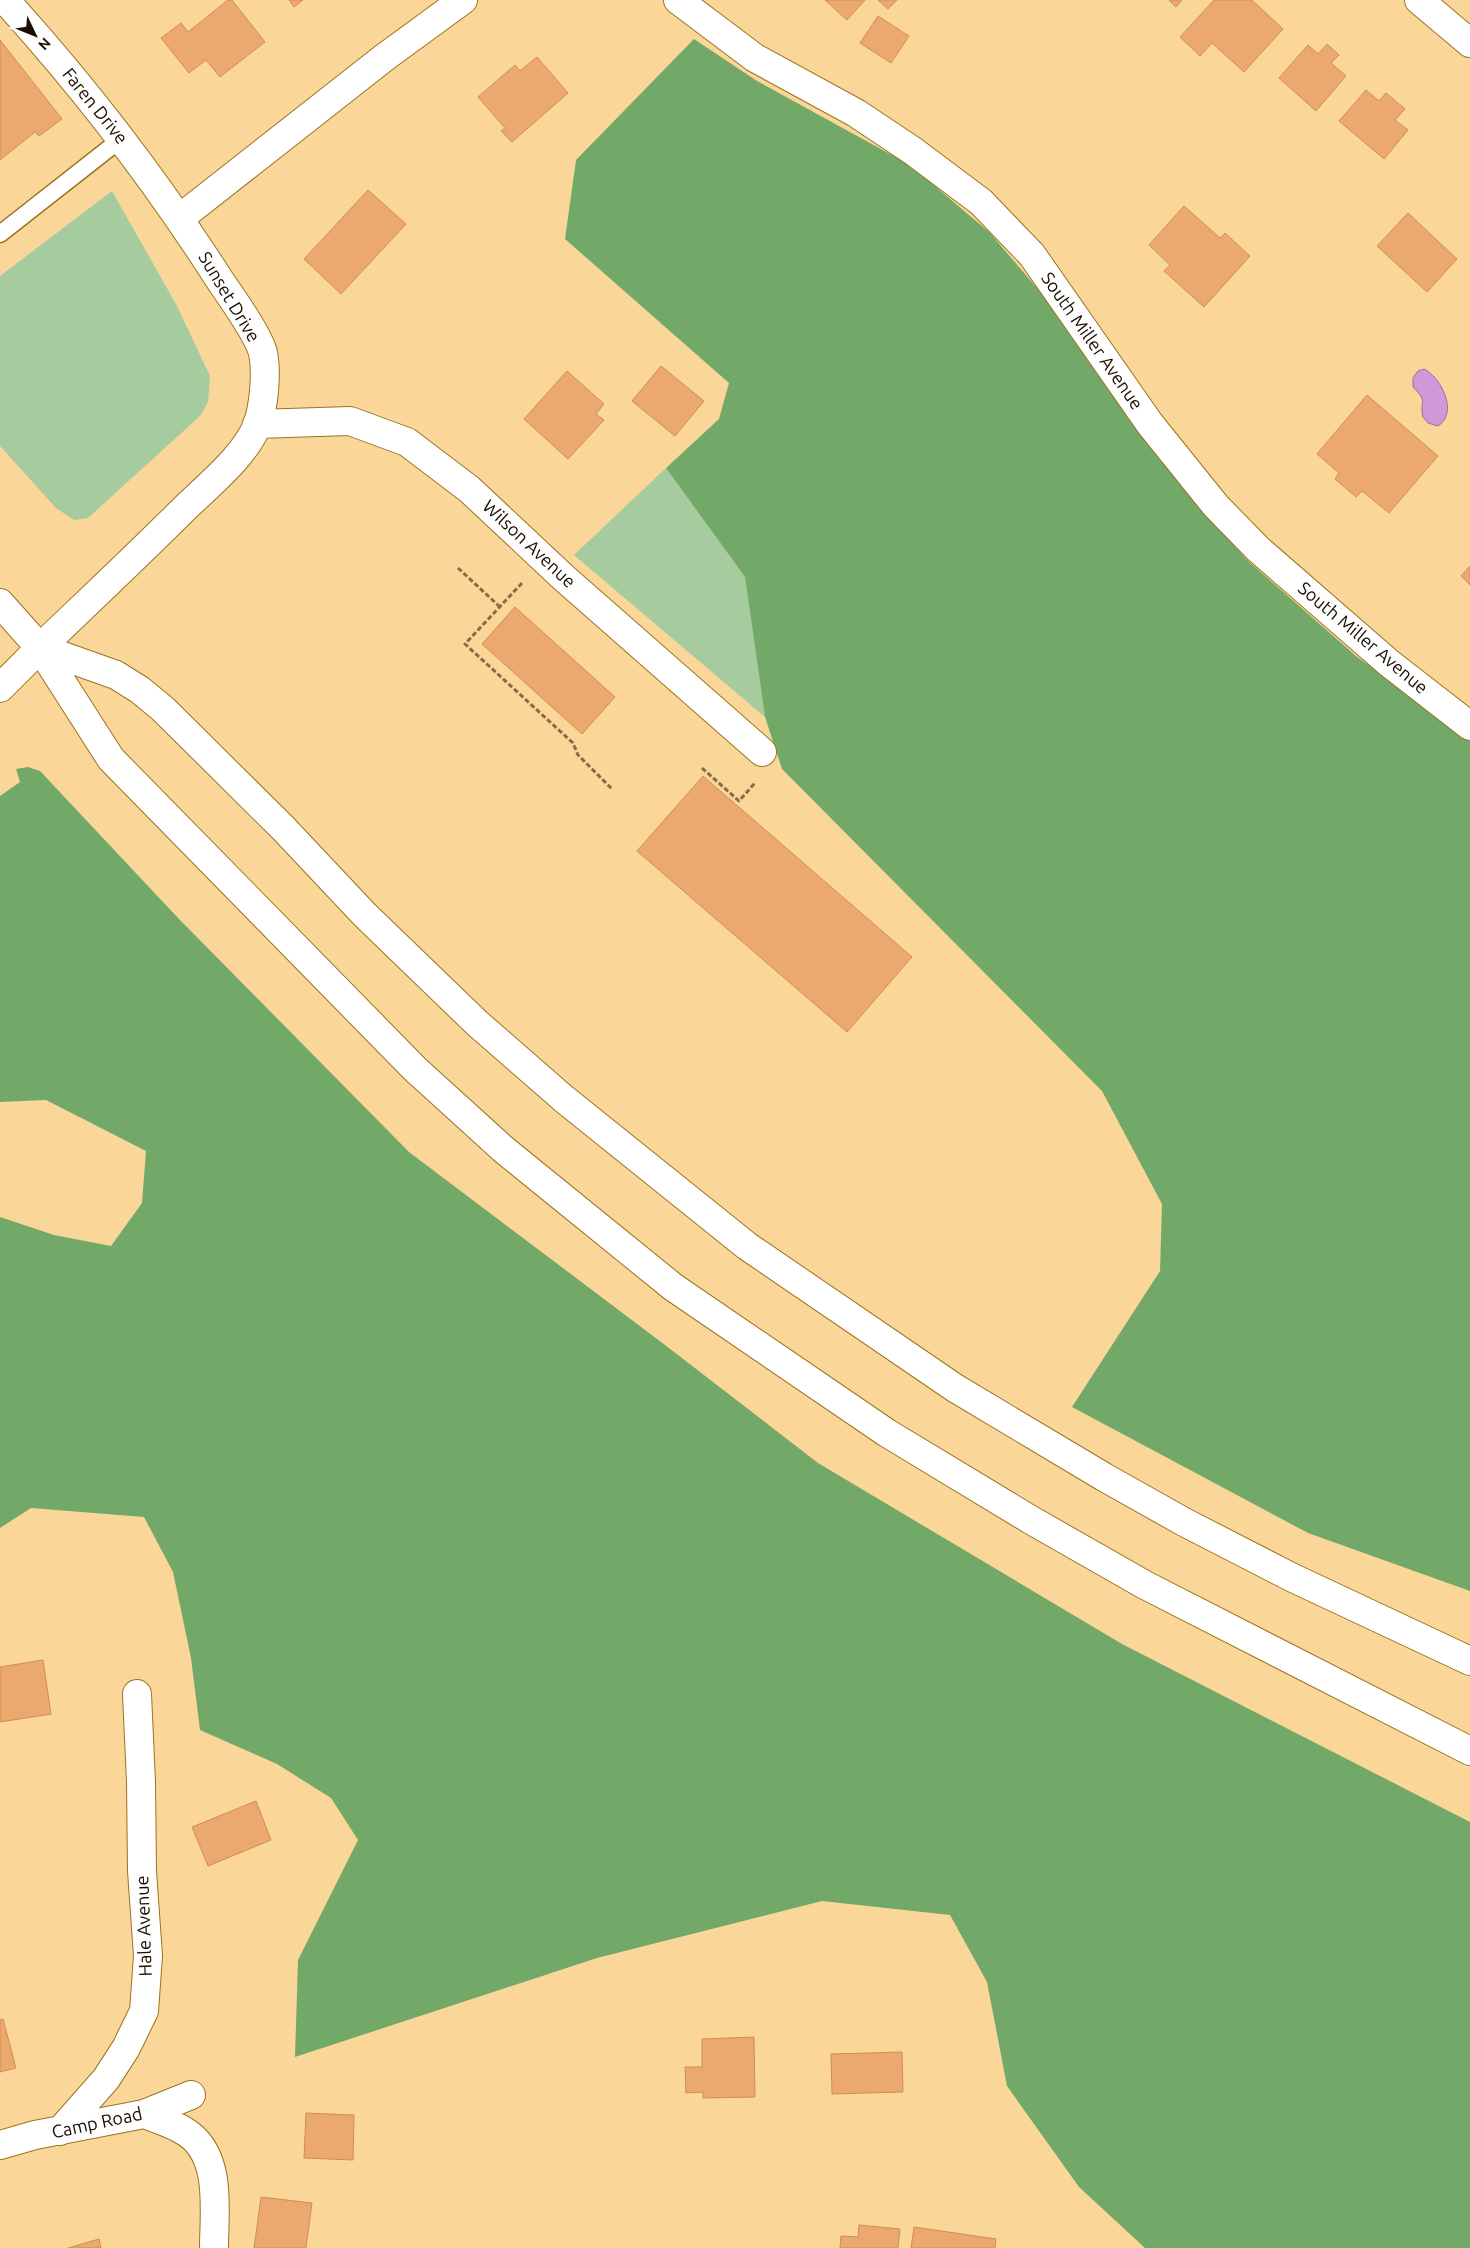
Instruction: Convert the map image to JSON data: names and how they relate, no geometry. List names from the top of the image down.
{
  "streets": {
    "main road": [
      "Faren Drive",
      "Sunset Drive",
      "South Miller Avenue",
      "Wilson Avenue",
      "Hale Avenue",
      "Camp Road"
    ]
  },
  "crossings": [
    ["Faren Drive", "Sunset Drive"],
    ["Sunset Drive", "Wilson Avenue"],
    ["Hale Avenue", "Camp Road"]
  ],
  "north": "bottom right"
}
